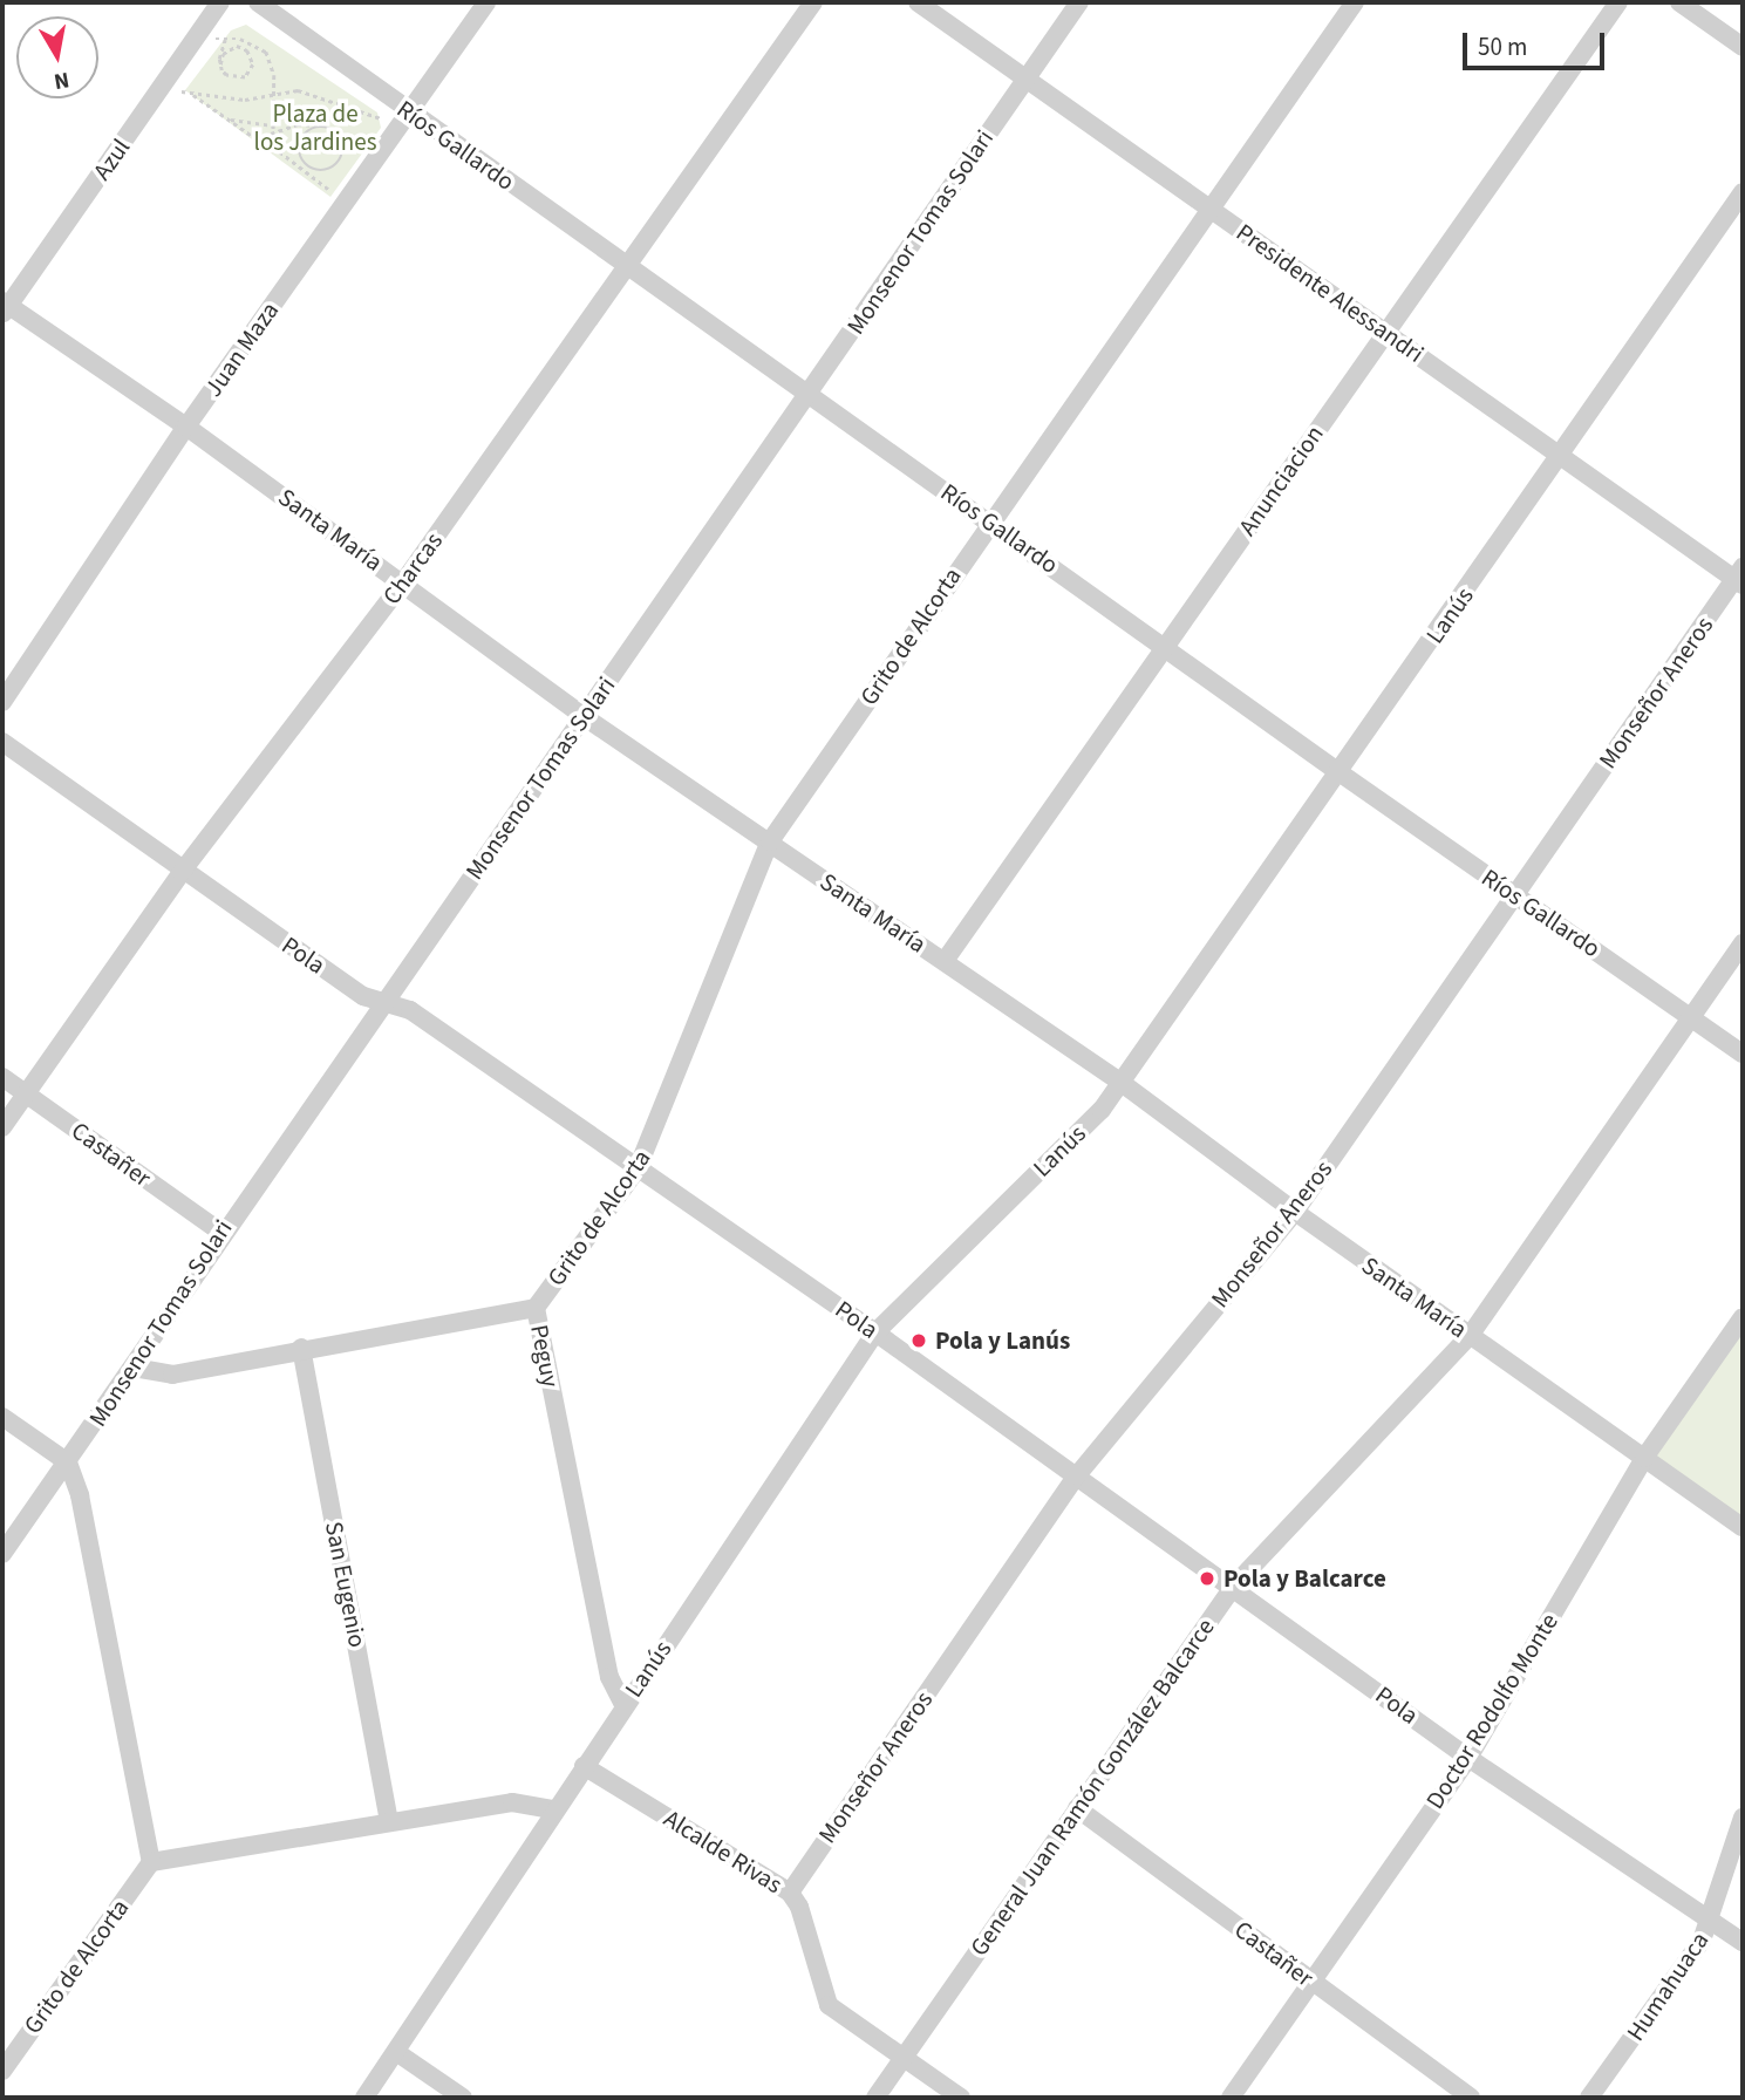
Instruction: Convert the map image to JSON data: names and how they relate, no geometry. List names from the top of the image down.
{
  "streets": {
    "street": [
      "Ríos Gallardo",
      "Azul",
      "Monsenor Tomas Solari",
      "Presidente Alessandri",
      "Juan Maza",
      "Anunciacion",
      "Santa María",
      "Charcas",
      "Lanús",
      "Grito de Alcorta",
      "Monseñor Aneros",
      "Pola",
      "Castañer",
      "Peguy",
      "San Eugenio",
      "Doctor Rodolfo Monte",
      "General Juan Ramón González Balcarce",
      "Alcalde Rivas",
      "Humahuaca"
    ]
  },
  "crossings": [
    ["Ríos Gallardo", "Monsenor Tomas Solari"],
    ["Ríos Gallardo", "Juan Maza"],
    ["Ríos Gallardo", "Anunciacion"],
    ["Ríos Gallardo", "Charcas"],
    ["Ríos Gallardo", "Lanús"],
    ["Ríos Gallardo", "Grito de Alcorta"],
    ["Ríos Gallardo", "Monseñor Aneros"],
    ["Ríos Gallardo", "General Juan Ramón González Balcarce"],
    ["Azul", "Santa María"],
    ["Monsenor Tomas Solari", "Presidente Alessandri"],
    ["Monsenor Tomas Solari", "Santa María"],
    ["Monsenor Tomas Solari", "Pola"],
    ["Monsenor Tomas Solari", "Castañer"],
    ["Monsenor Tomas Solari", "Peguy"],
    ["Presidente Alessandri", "Anunciacion"],
    ["Presidente Alessandri", "Lanús"],
    ["Presidente Alessandri", "Grito de Alcorta"],
    ["Presidente Alessandri", "Monseñor Aneros"],
    ["Juan Maza", "Santa María"],
    ["Anunciacion", "Santa María"],
    ["Santa María", "Charcas"],
    ["Santa María", "Lanús"],
    ["Santa María", "Grito de Alcorta"],
    ["Santa María", "Monseñor Aneros"],
    ["Santa María", "Doctor Rodolfo Monte"],
    ["Santa María", "General Juan Ramón González Balcarce"],
    ["Charcas", "Pola"],
    ["Charcas", "Castañer"],
    ["Lanús", "Pola"],
    ["Lanús", "Peguy"],
    ["Lanús", "Alcalde Rivas"],
    ["Grito de Alcorta", "Pola"],
    ["Grito de Alcorta", "Peguy"],
    ["Monseñor Aneros", "Pola"],
    ["Monseñor Aneros", "Alcalde Rivas"],
    ["Pola", "Doctor Rodolfo Monte"],
    ["Pola", "General Juan Ramón González Balcarce"],
    ["Pola", "Humahuaca"],
    ["Castañer", "Doctor Rodolfo Monte"],
    ["Castañer", "General Juan Ramón González Balcarce"],
    ["Peguy", "San Eugenio"],
    ["General Juan Ramón González Balcarce", "Alcalde Rivas"]
  ],
  "parks": ["Plaza de los Jardines"],
  "places": ["Pola y Lanús", "Pola y Balcarce"],
  "scale_bar": "50 m",
  "north": "bottom"
}
